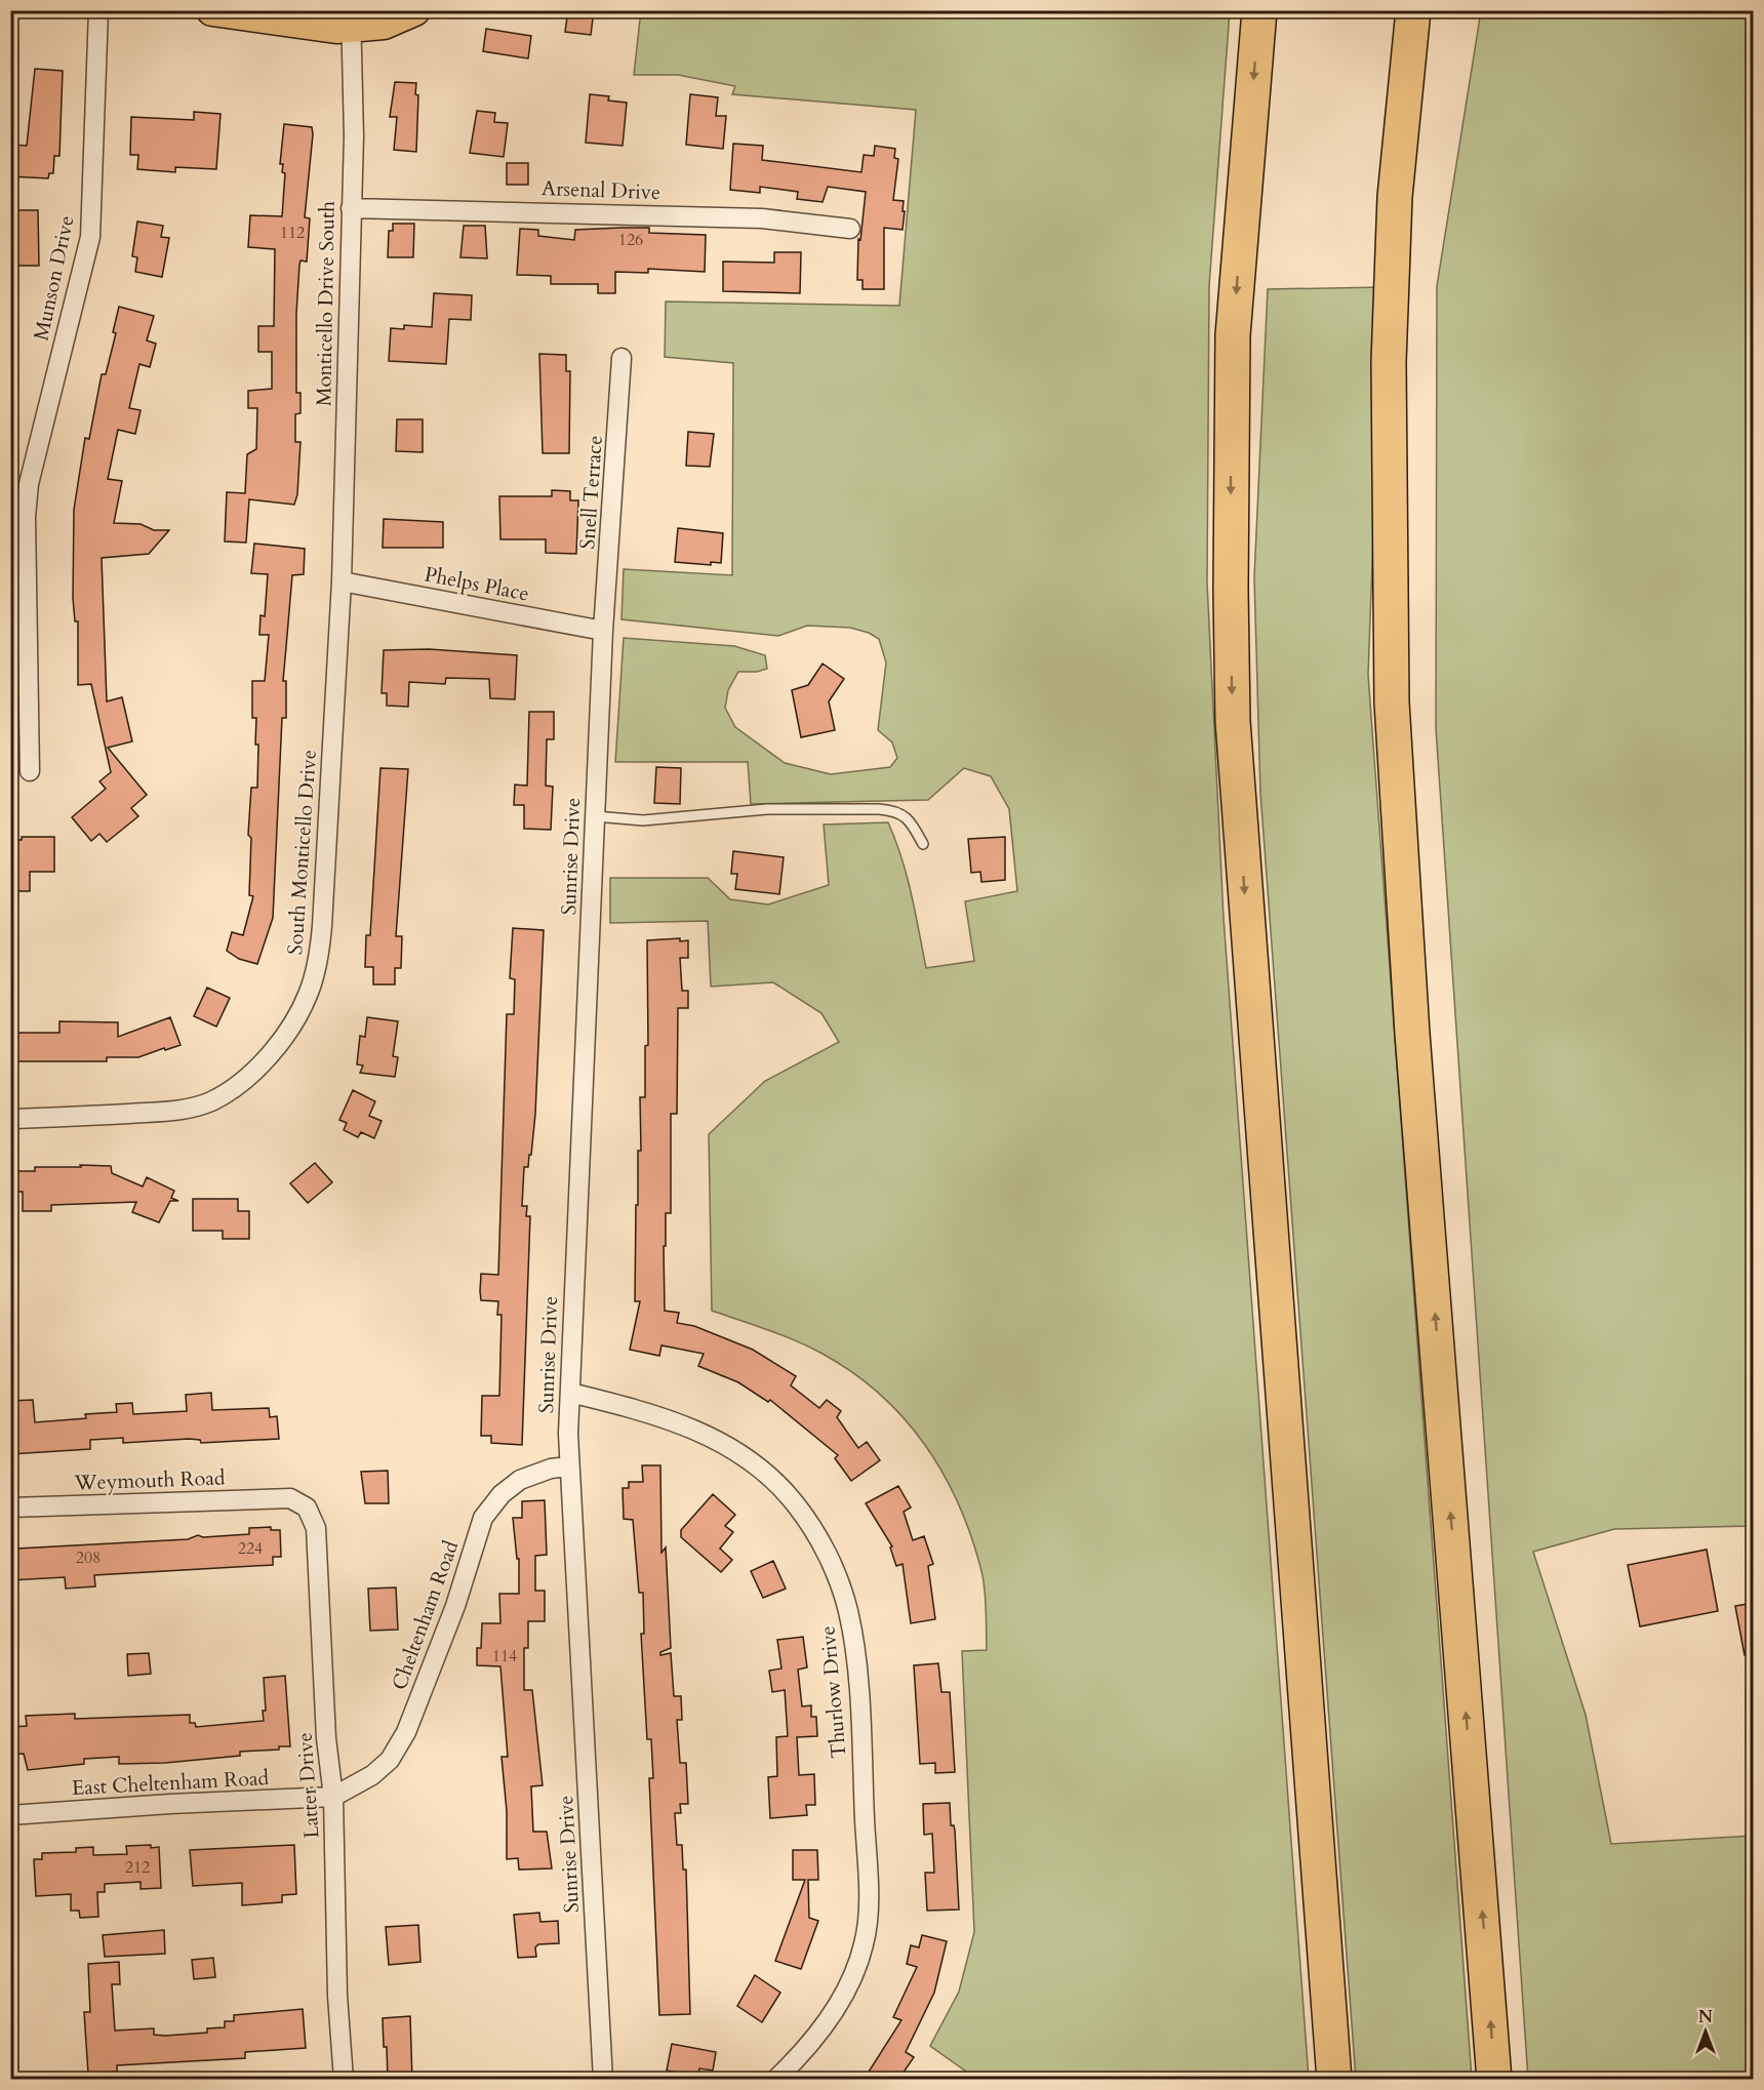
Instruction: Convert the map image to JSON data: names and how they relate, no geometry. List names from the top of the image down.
{
  "streets": {
    "street": [
      "Arsenal Drive",
      "Munson Drive",
      "Monticello Drive South",
      "Snell Terrace",
      "Phelps Place",
      "South Monticello Drive",
      "Sunrise Drive",
      "Weymouth Road",
      "Cheltenham Road",
      "Thurlow Drive",
      "East Cheltenham Road",
      "Latter Drive"
    ]
  },
  "crossings": [
    ["Arsenal Drive", "Monticello Drive South"],
    ["Monticello Drive South", "Phelps Place"],
    ["Monticello Drive South", "South Monticello Drive"],
    ["Snell Terrace", "Phelps Place"],
    ["Snell Terrace", "Sunrise Drive"],
    ["Phelps Place", "South Monticello Drive"],
    ["Phelps Place", "Sunrise Drive"],
    ["Sunrise Drive", "Cheltenham Road"],
    ["Sunrise Drive", "Thurlow Drive"],
    ["Weymouth Road", "Latter Drive"],
    ["Cheltenham Road", "East Cheltenham Road"],
    ["Cheltenham Road", "Latter Drive"],
    ["East Cheltenham Road", "Latter Drive"]
  ],
  "house_numbers": [
    "112",
    "126",
    "224",
    "208",
    "114",
    "212"
  ],
  "north": "top"
}
